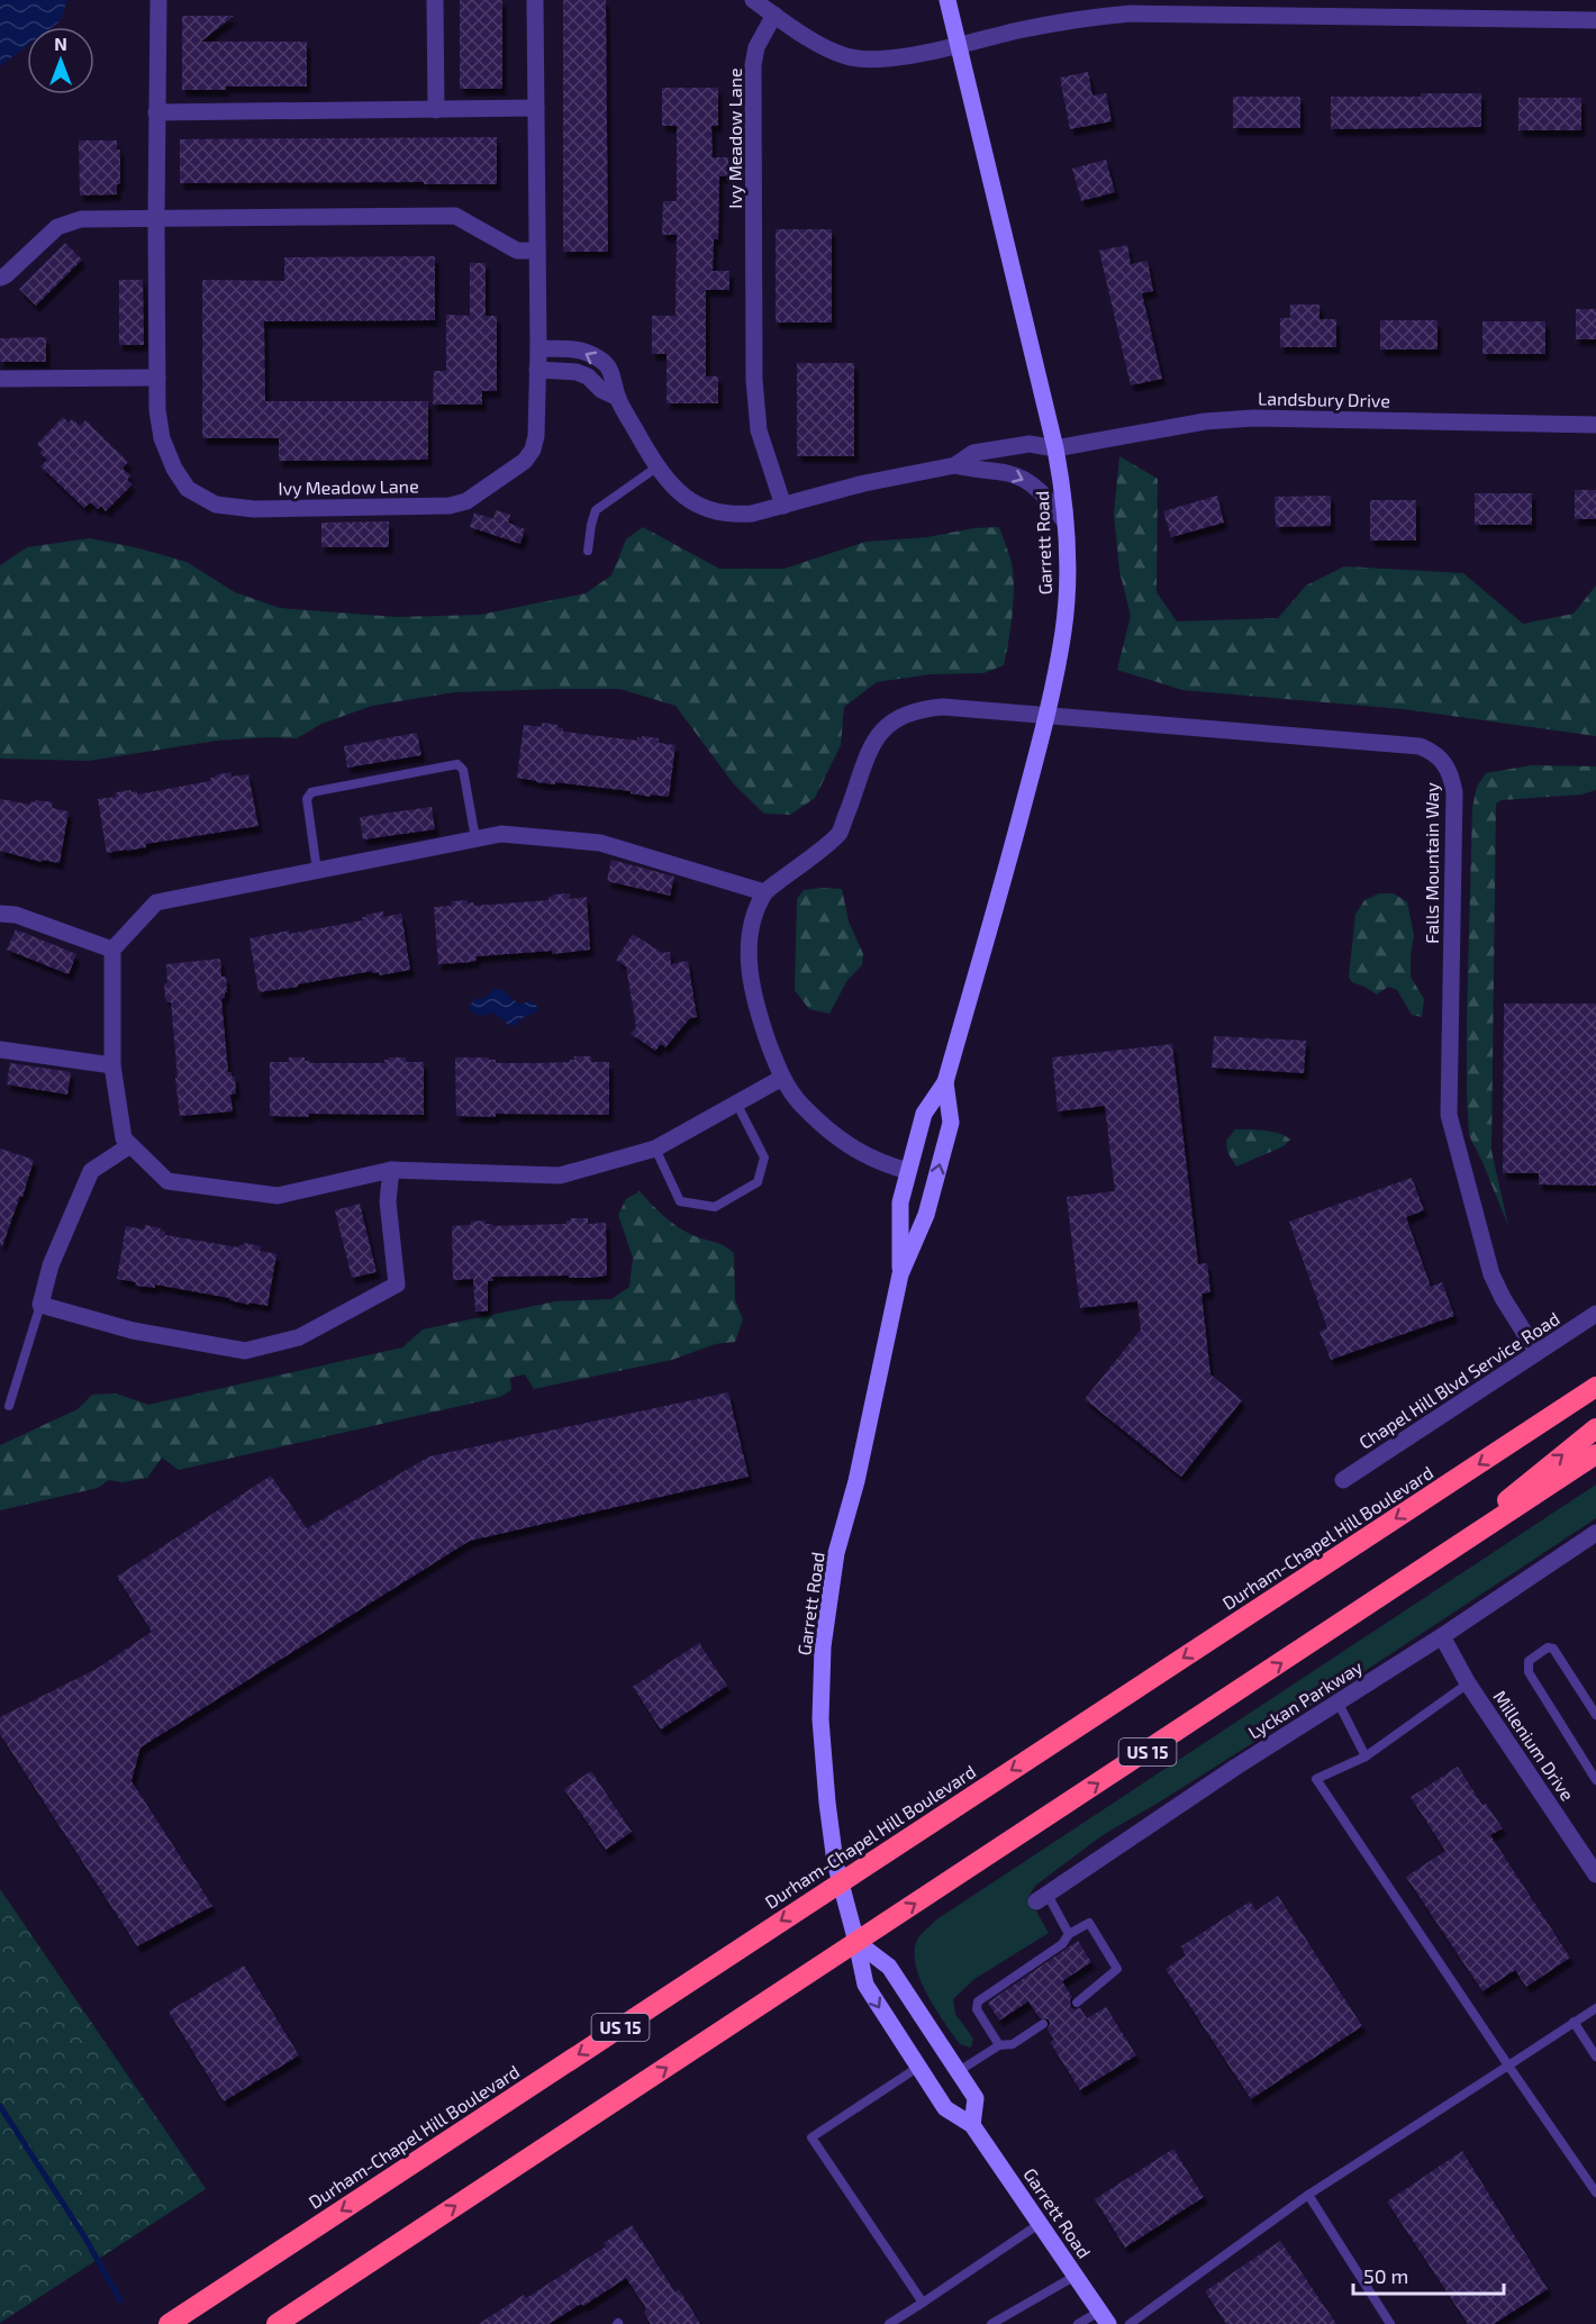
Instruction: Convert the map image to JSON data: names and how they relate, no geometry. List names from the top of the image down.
{
  "streets": {
    "highway": ["Durham-Chapel Hill Boulevard", "US 15"],
    "street": [
      "Ivy Meadow Lane",
      "Landsbury Drive",
      "Garrett Road",
      "Falls Mountain Way",
      "Chapel Hill Blvd Service Road",
      "Lyckan Parkway",
      "Millenium Drive"
    ]
  },
  "crossings": [
    ["Landsbury Drive", "Garrett Road"],
    ["Garrett Road", "Falls Mountain Way"],
    ["Garrett Road", "Durham-Chapel Hill Boulevard"],
    ["Garrett Road", "US 15"],
    ["Falls Mountain Way", "Chapel Hill Blvd Service Road"],
    ["Lyckan Parkway", "Millenium Drive"]
  ],
  "scale_bar": "50 m",
  "north": "top"
}
